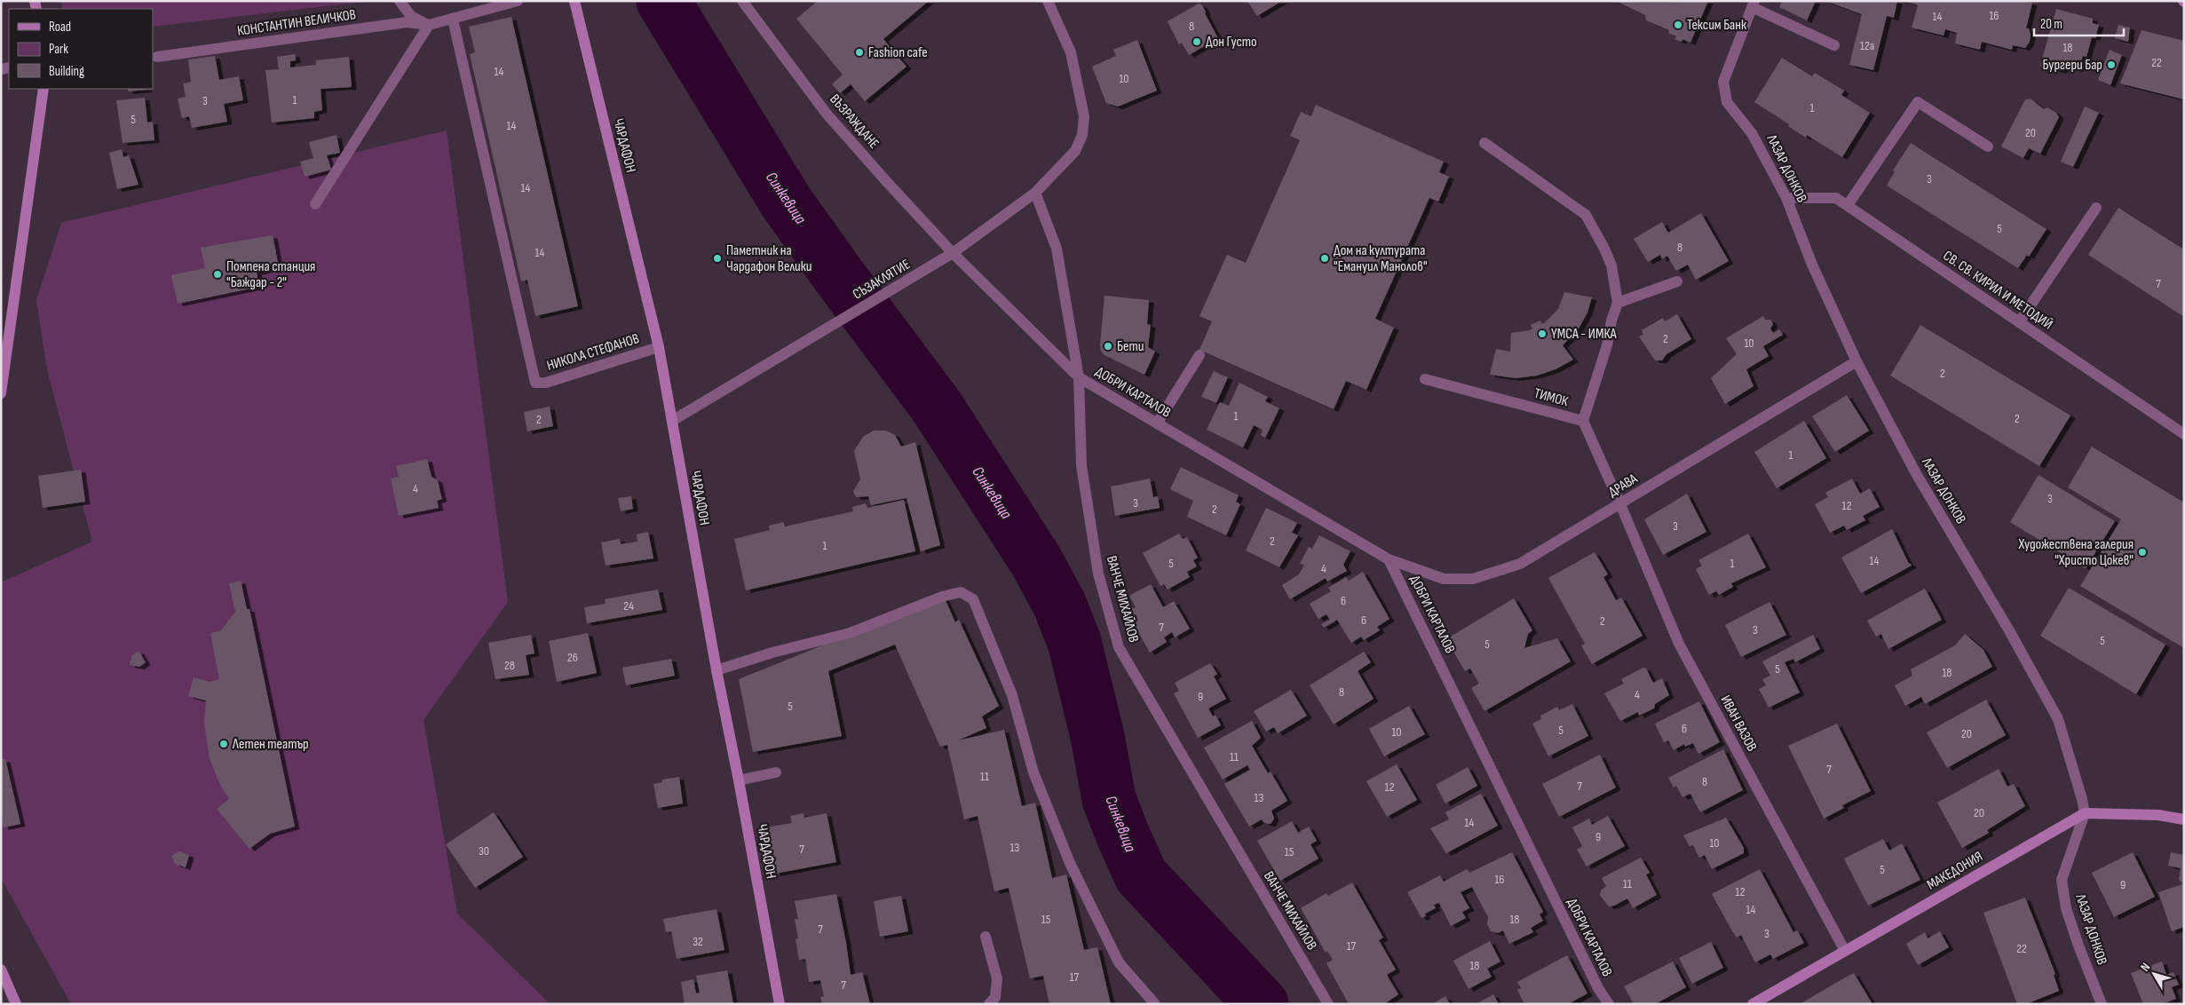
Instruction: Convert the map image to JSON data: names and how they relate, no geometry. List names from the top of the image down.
{
  "streets": {
    "main road": ["ЧАРДАФОН", "МАКЕДОНИЯ"],
    "street": [
      "КОНСТАНТИН ВЕЛИЧКОВ",
      "ВЪЗРАЖДАНЕ",
      "ЛАЗАР ДОНКОВ",
      "СЪЗАКЛЯТИЕ",
      "СВ. СВ. КИРИЛ И МЕТОДИЙ",
      "НИКОЛА СТЕФАНОВ",
      "ДОБРИ КАРТАЛОВ",
      "ТИМОК",
      "ДРАВА",
      "ВАНЧЕ МИХАЙЛОВ",
      "ИВАН ВАЗОВ"
    ]
  },
  "crossings": [
    ["КОНСТАНТИН ВЕЛИЧКОВ", "НИКОЛА СТЕФАНОВ"],
    ["ВЪЗРАЖДАНЕ", "СЪЗАКЛЯТИЕ"],
    ["ЧАРДАФОН", "СЪЗАКЛЯТИЕ"],
    ["ЧАРДАФОН", "НИКОЛА СТЕФАНОВ"],
    ["ЛАЗАР ДОНКОВ", "СВ. СВ. КИРИЛ И МЕТОДИЙ"],
    ["ЛАЗАР ДОНКОВ", "ДРАВА"],
    ["ЛАЗАР ДОНКОВ", "МАКЕДОНИЯ"],
    ["СЪЗАКЛЯТИЕ", "ВАНЧЕ МИХАЙЛОВ"],
    ["ДОБРИ КАРТАЛОВ", "ДРАВА"],
    ["ДОБРИ КАРТАЛОВ", "ВАНЧЕ МИХАЙЛОВ"],
    ["ТИМОК", "ДРАВА"],
    ["ТИМОК", "ИВАН ВАЗОВ"],
    ["ДРАВА", "ИВАН ВАЗОВ"],
    ["ИВАН ВАЗОВ", "МАКЕДОНИЯ"]
  ],
  "water": ["Синкевица"],
  "places": [
    "Тексим Банк",
    "Дон Густо",
    "Fashion cafe",
    "Бургери Бар",
    "Паметник на Чардафон Велики",
    "Дом на културата \"Емануил Манолов\"",
    "Помпена станция \"Баждар - 2\"",
    "YMCA - ИМКА",
    "Бети",
    "Художествена галерия \"Христо Цокев\"",
    "Летен театър"
  ],
  "house_numbers": [
    "16",
    "14",
    "8",
    "12a",
    "18",
    "22",
    "14",
    "10",
    "1",
    "3",
    "1",
    "5",
    "14",
    "20",
    "3",
    "14",
    "5",
    "8",
    "14",
    "7",
    "2",
    "10",
    "2",
    "1",
    "2",
    "2",
    "1",
    "4",
    "3",
    "3",
    "12",
    "2",
    "3",
    "2",
    "1",
    "14",
    "5",
    "1",
    "4",
    "6",
    "24",
    "6",
    "2",
    "7",
    "3",
    "5",
    "5",
    "26",
    "28",
    "5",
    "18",
    "8",
    "4",
    "9",
    "5",
    "6",
    "5",
    "10",
    "20",
    "11",
    "7",
    "11",
    "8",
    "7",
    "12",
    "13",
    "20",
    "14",
    "9",
    "10",
    "13",
    "7",
    "30",
    "15",
    "5",
    "16",
    "11",
    "9",
    "12",
    "14",
    "15",
    "18",
    "7",
    "3",
    "32",
    "17",
    "22",
    "18",
    "17",
    "7"
  ],
  "legend": ["Road", "Park", "Building"],
  "scale_bar": "20 m",
  "north": "top left"
}
